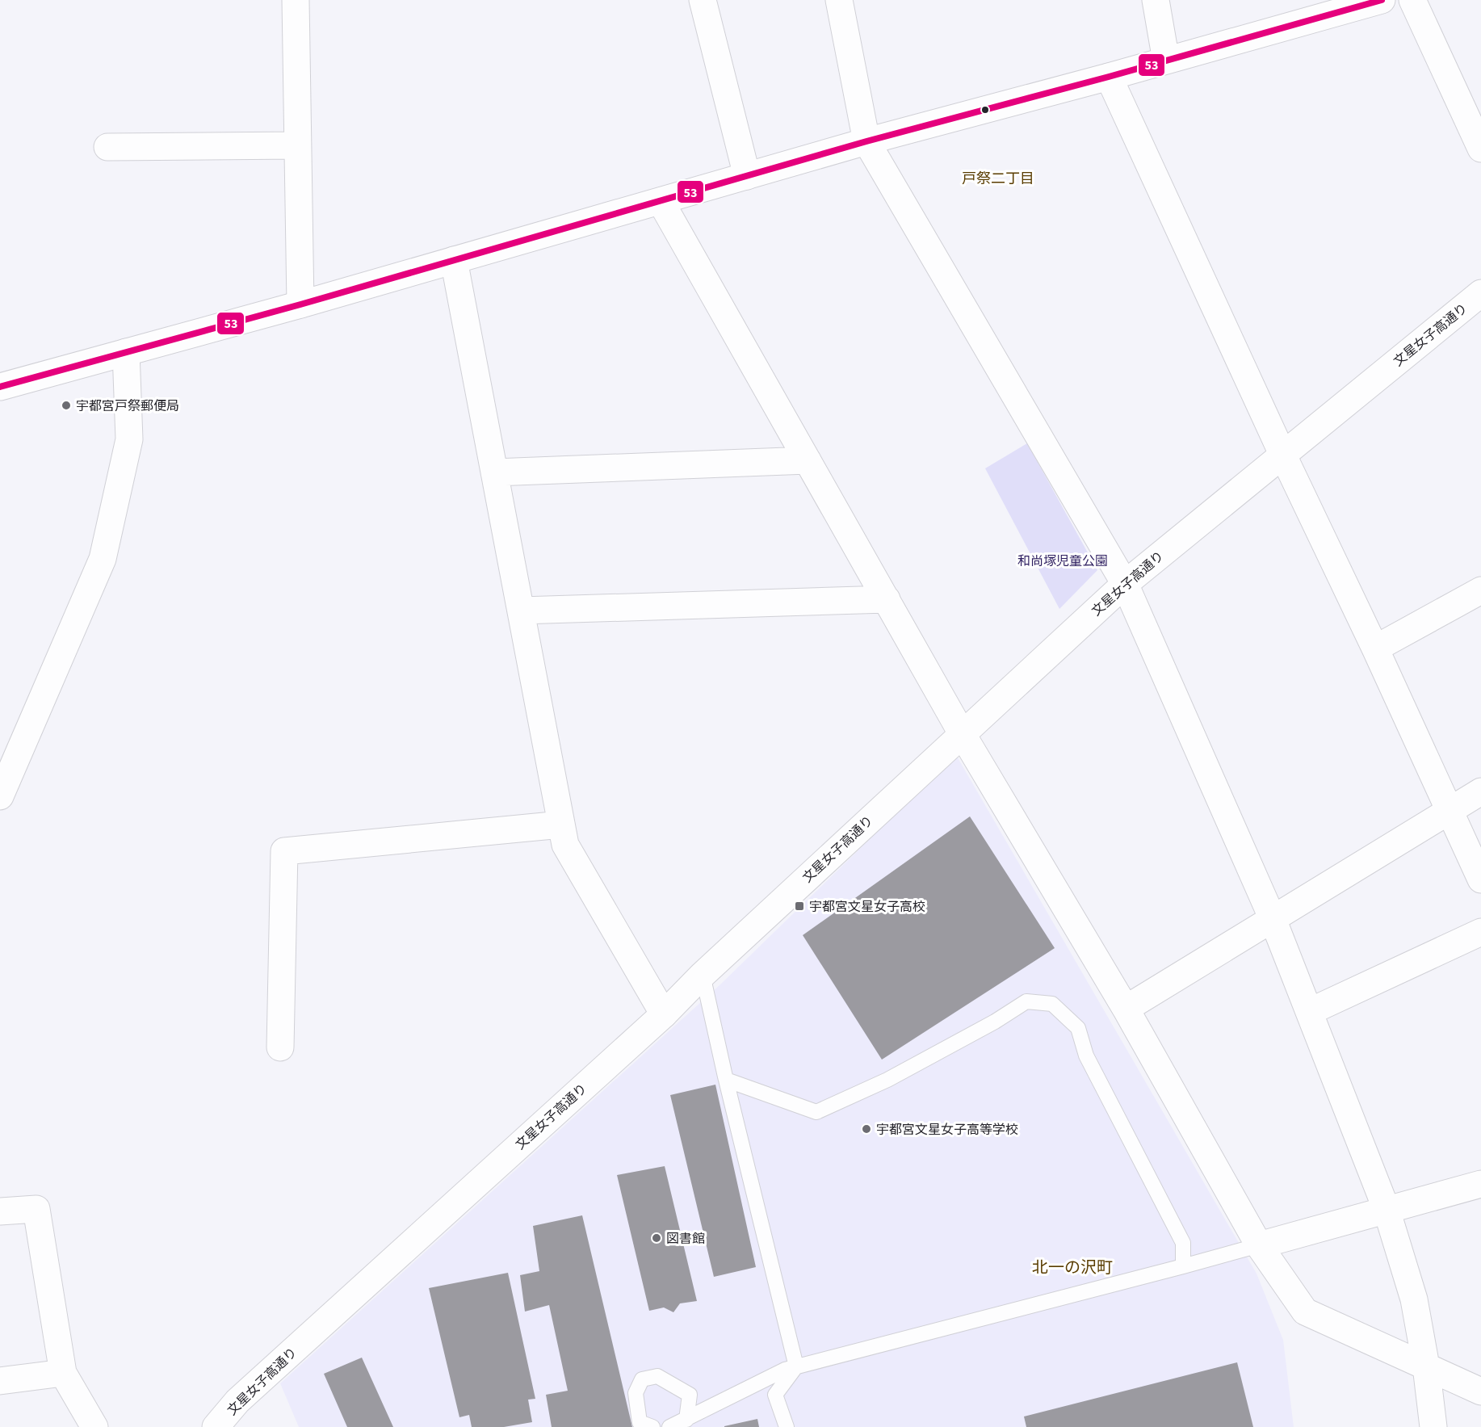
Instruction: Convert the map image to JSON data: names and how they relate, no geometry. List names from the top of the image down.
{
  "streets": {
    "street": ["文星女子高通り"]
  },
  "districts": ["戸祭二丁目", "北一の沢町"],
  "parks": ["和尚塚児童公園"],
  "places": {
    "other": ["宇都宮戸祭郵便局", "宇都宮文星女子高等学校", "図書館"],
    "transit": ["宇都宮文星女子高校"]
  },
  "lines": ["transit line 53"]
}
